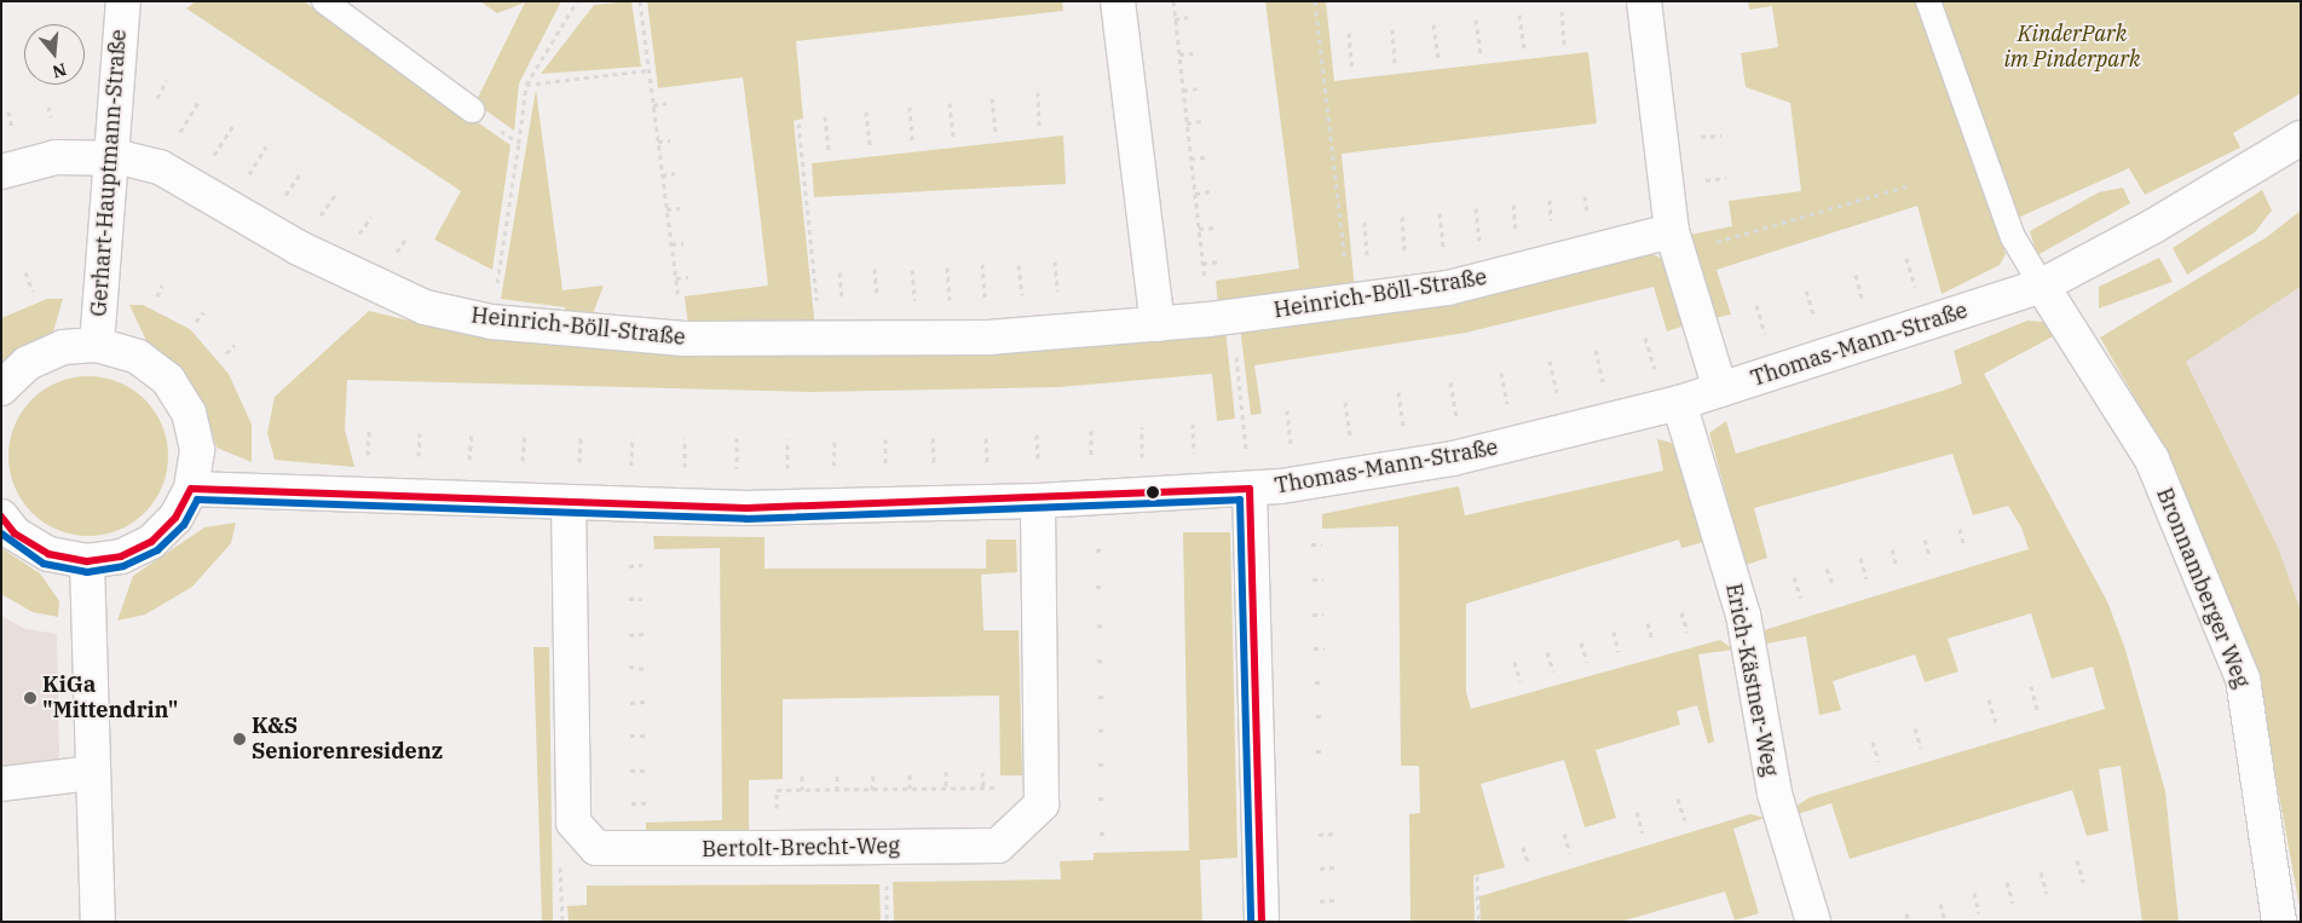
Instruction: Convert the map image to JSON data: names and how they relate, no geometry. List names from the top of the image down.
{
  "streets": {
    "street": [
      "Gerhart-Hauptmann-Straße",
      "Heinrich-Böll-Straße",
      "Thomas-Mann-Straße",
      "Bronnamberger Weg",
      "Erich-Kästner-Weg",
      "Bertolt-Brecht-Weg"
    ]
  },
  "crossings": [
    ["Gerhart-Hauptmann-Straße", "Heinrich-Böll-Straße"],
    ["Thomas-Mann-Straße", "Bronnamberger Weg"],
    ["Thomas-Mann-Straße", "Erich-Kästner-Weg"],
    ["Thomas-Mann-Straße", "Bertolt-Brecht-Weg"]
  ],
  "parks": ["KinderPark im Pinderpark"],
  "places": ["KiGa \"Mittendrin\"", "K&S Seniorenresidenz"],
  "north": "bottom"
}
